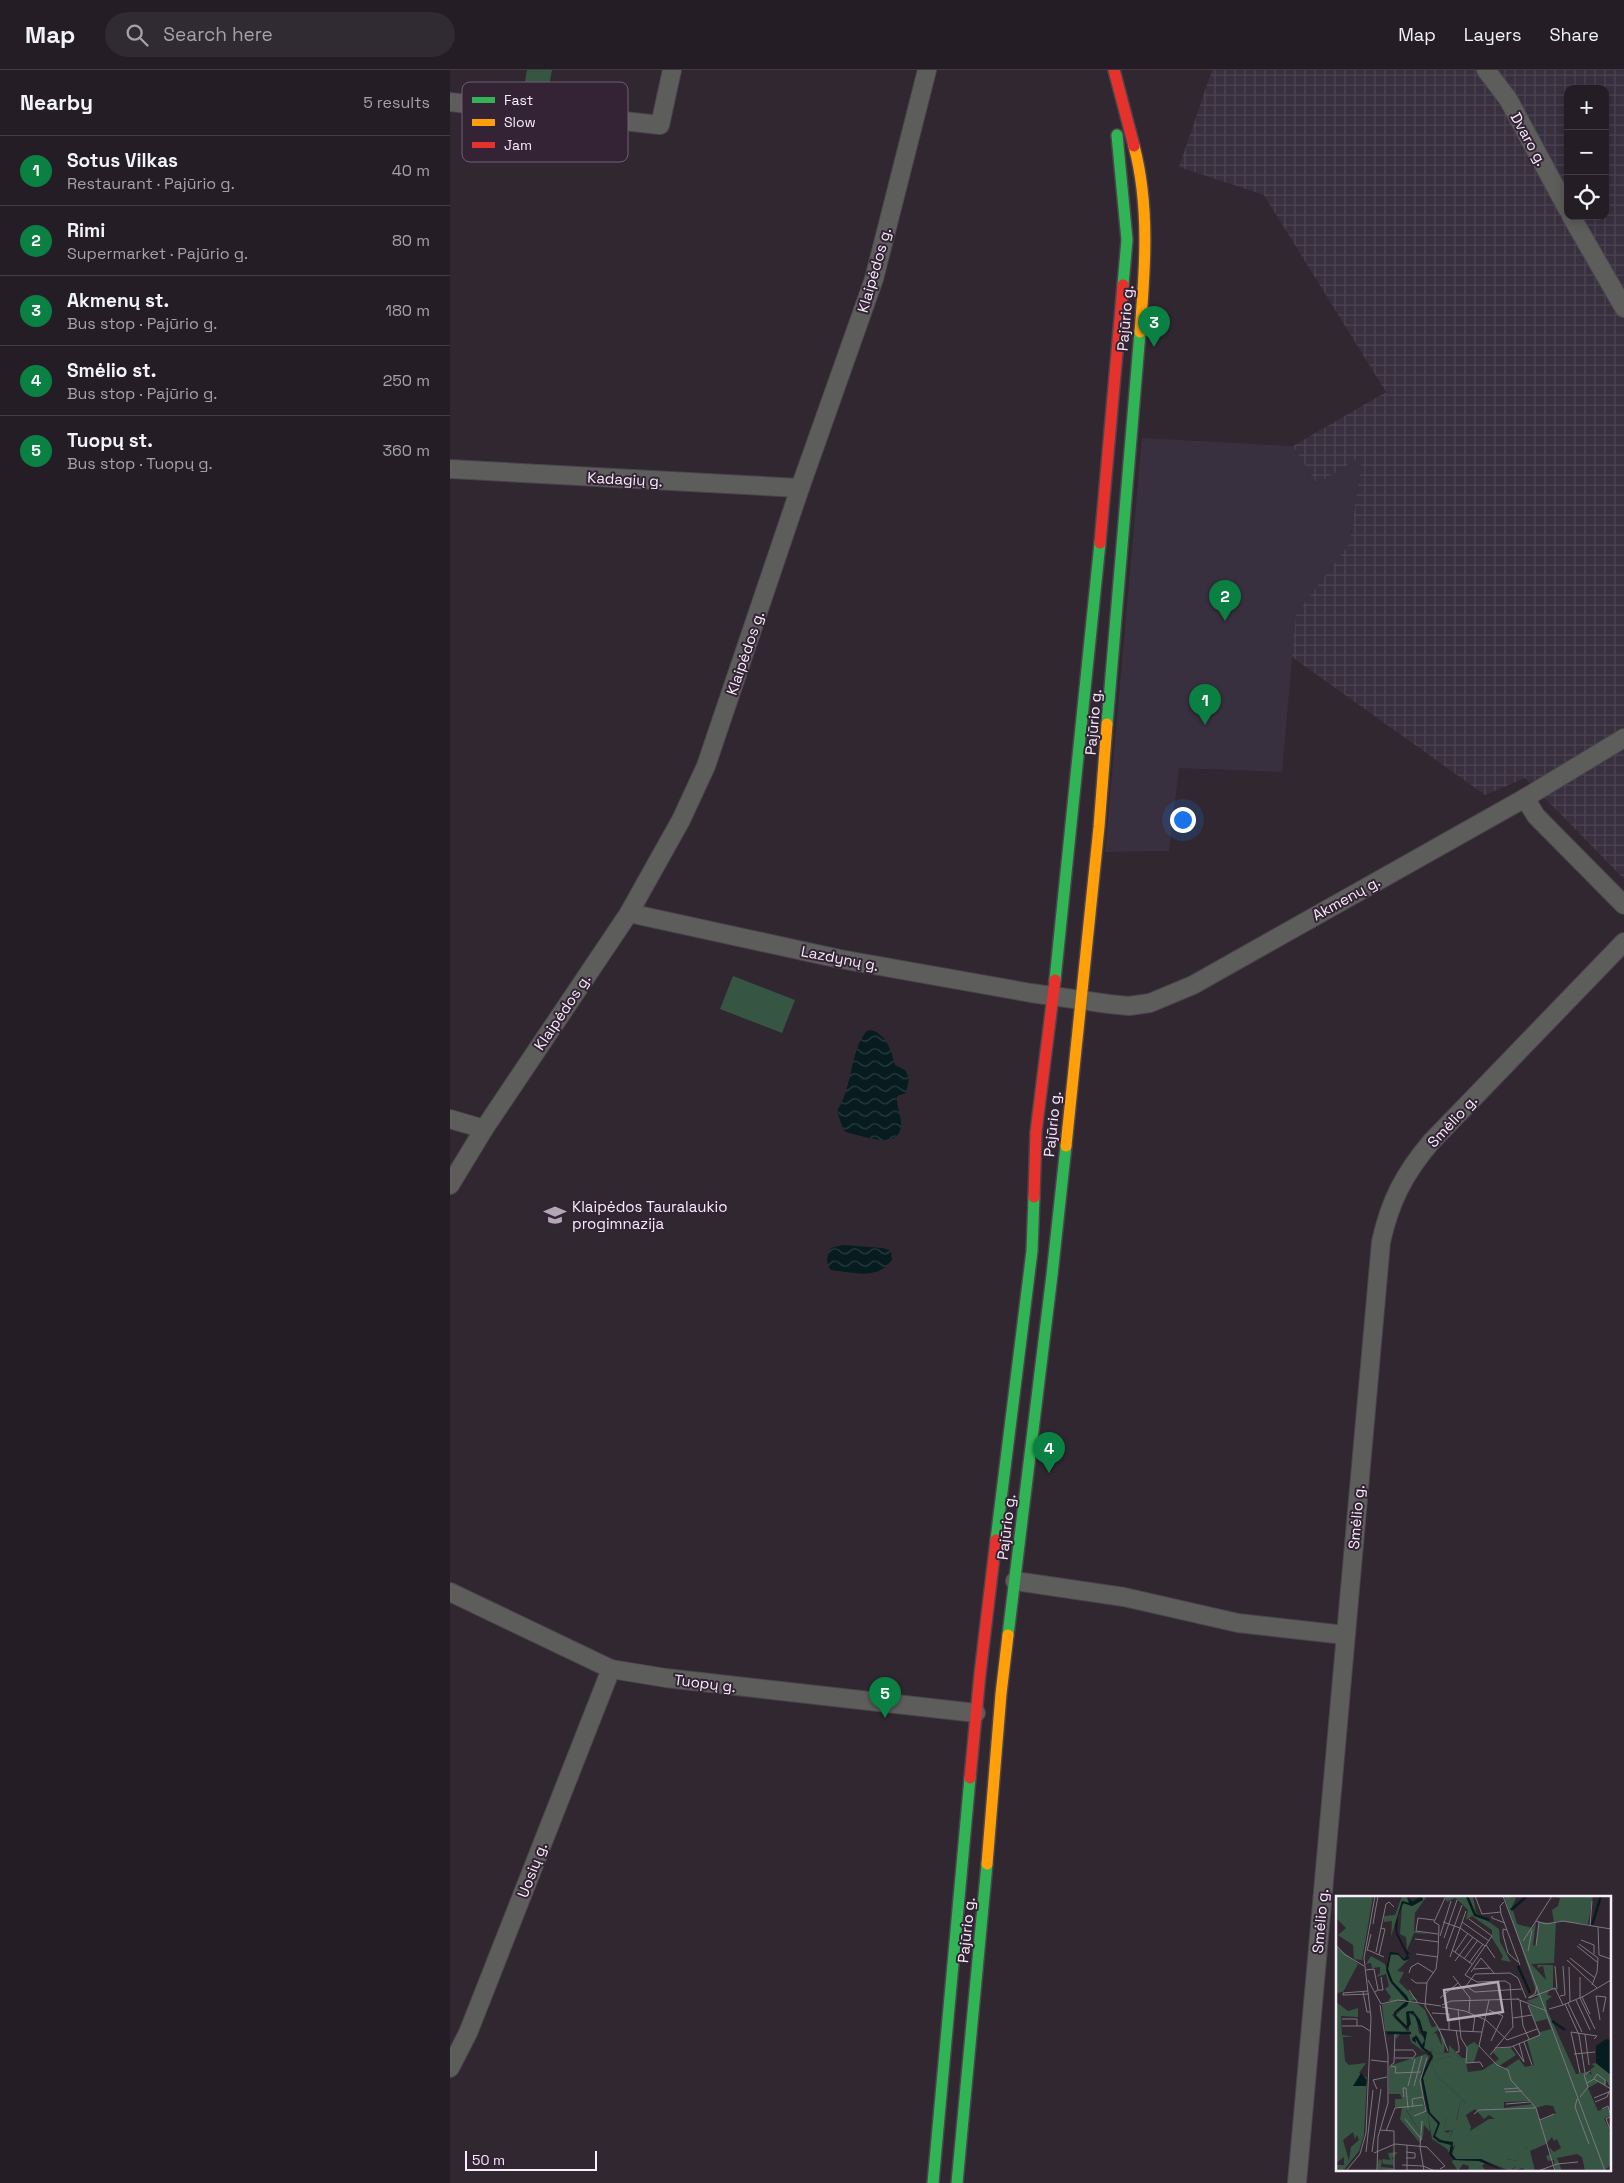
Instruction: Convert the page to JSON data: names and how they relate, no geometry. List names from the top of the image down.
{
  "streets": {
    "main road": ["Pajūrio g."],
    "street": [
      "Dvaro g.",
      "Klaipėdos g.",
      "Kadagių g.",
      "Akmenų g.",
      "Lazdynų g.",
      "Smėlio g.",
      "Tuopų g.",
      "Uosių g."
    ]
  },
  "crossings": [
    ["Klaipėdos g.", "Kadagių g."],
    ["Klaipėdos g.", "Lazdynų g."],
    ["Pajūrio g.", "Akmenų g."],
    ["Pajūrio g.", "Lazdynų g."],
    ["Pajūrio g.", "Tuopų g."],
    ["Akmenų g.", "Lazdynų g."],
    ["Tuopų g.", "Uosių g."]
  ],
  "places": {
    "school or university": ["Klaipėdos Tauralaukio progimnazija"]
  },
  "legend": ["Fast", "Slow", "Jam"],
  "scale_bar": "50 m",
  "page": {
    "header": "Map",
    "search": "Search here",
    "nav": ["Map", "Layers", "Share"],
    "heading": ["Nearby", "5 results"],
    "map_buttons": ["+", "−"],
    "list": [
      {
        "mark": "1",
        "name": "Sotus Vilkas",
        "note": "Restaurant · Pajūrio g.",
        "value": "40 m"
      },
      {
        "mark": "2",
        "name": "Rimi",
        "note": "Supermarket · Pajūrio g.",
        "value": "80 m"
      },
      {
        "mark": "3",
        "name": "Akmenų st.",
        "note": "Bus stop · Pajūrio g.",
        "value": "180 m"
      },
      {
        "mark": "4",
        "name": "Smėlio st.",
        "note": "Bus stop · Pajūrio g.",
        "value": "250 m"
      },
      {
        "mark": "5",
        "name": "Tuopų st.",
        "note": "Bus stop · Tuopų g.",
        "value": "360 m"
      }
    ],
    "pins": [
      "3",
      "2",
      "1",
      "4",
      "5"
    ],
    "scale": "50 m"
  }
}
